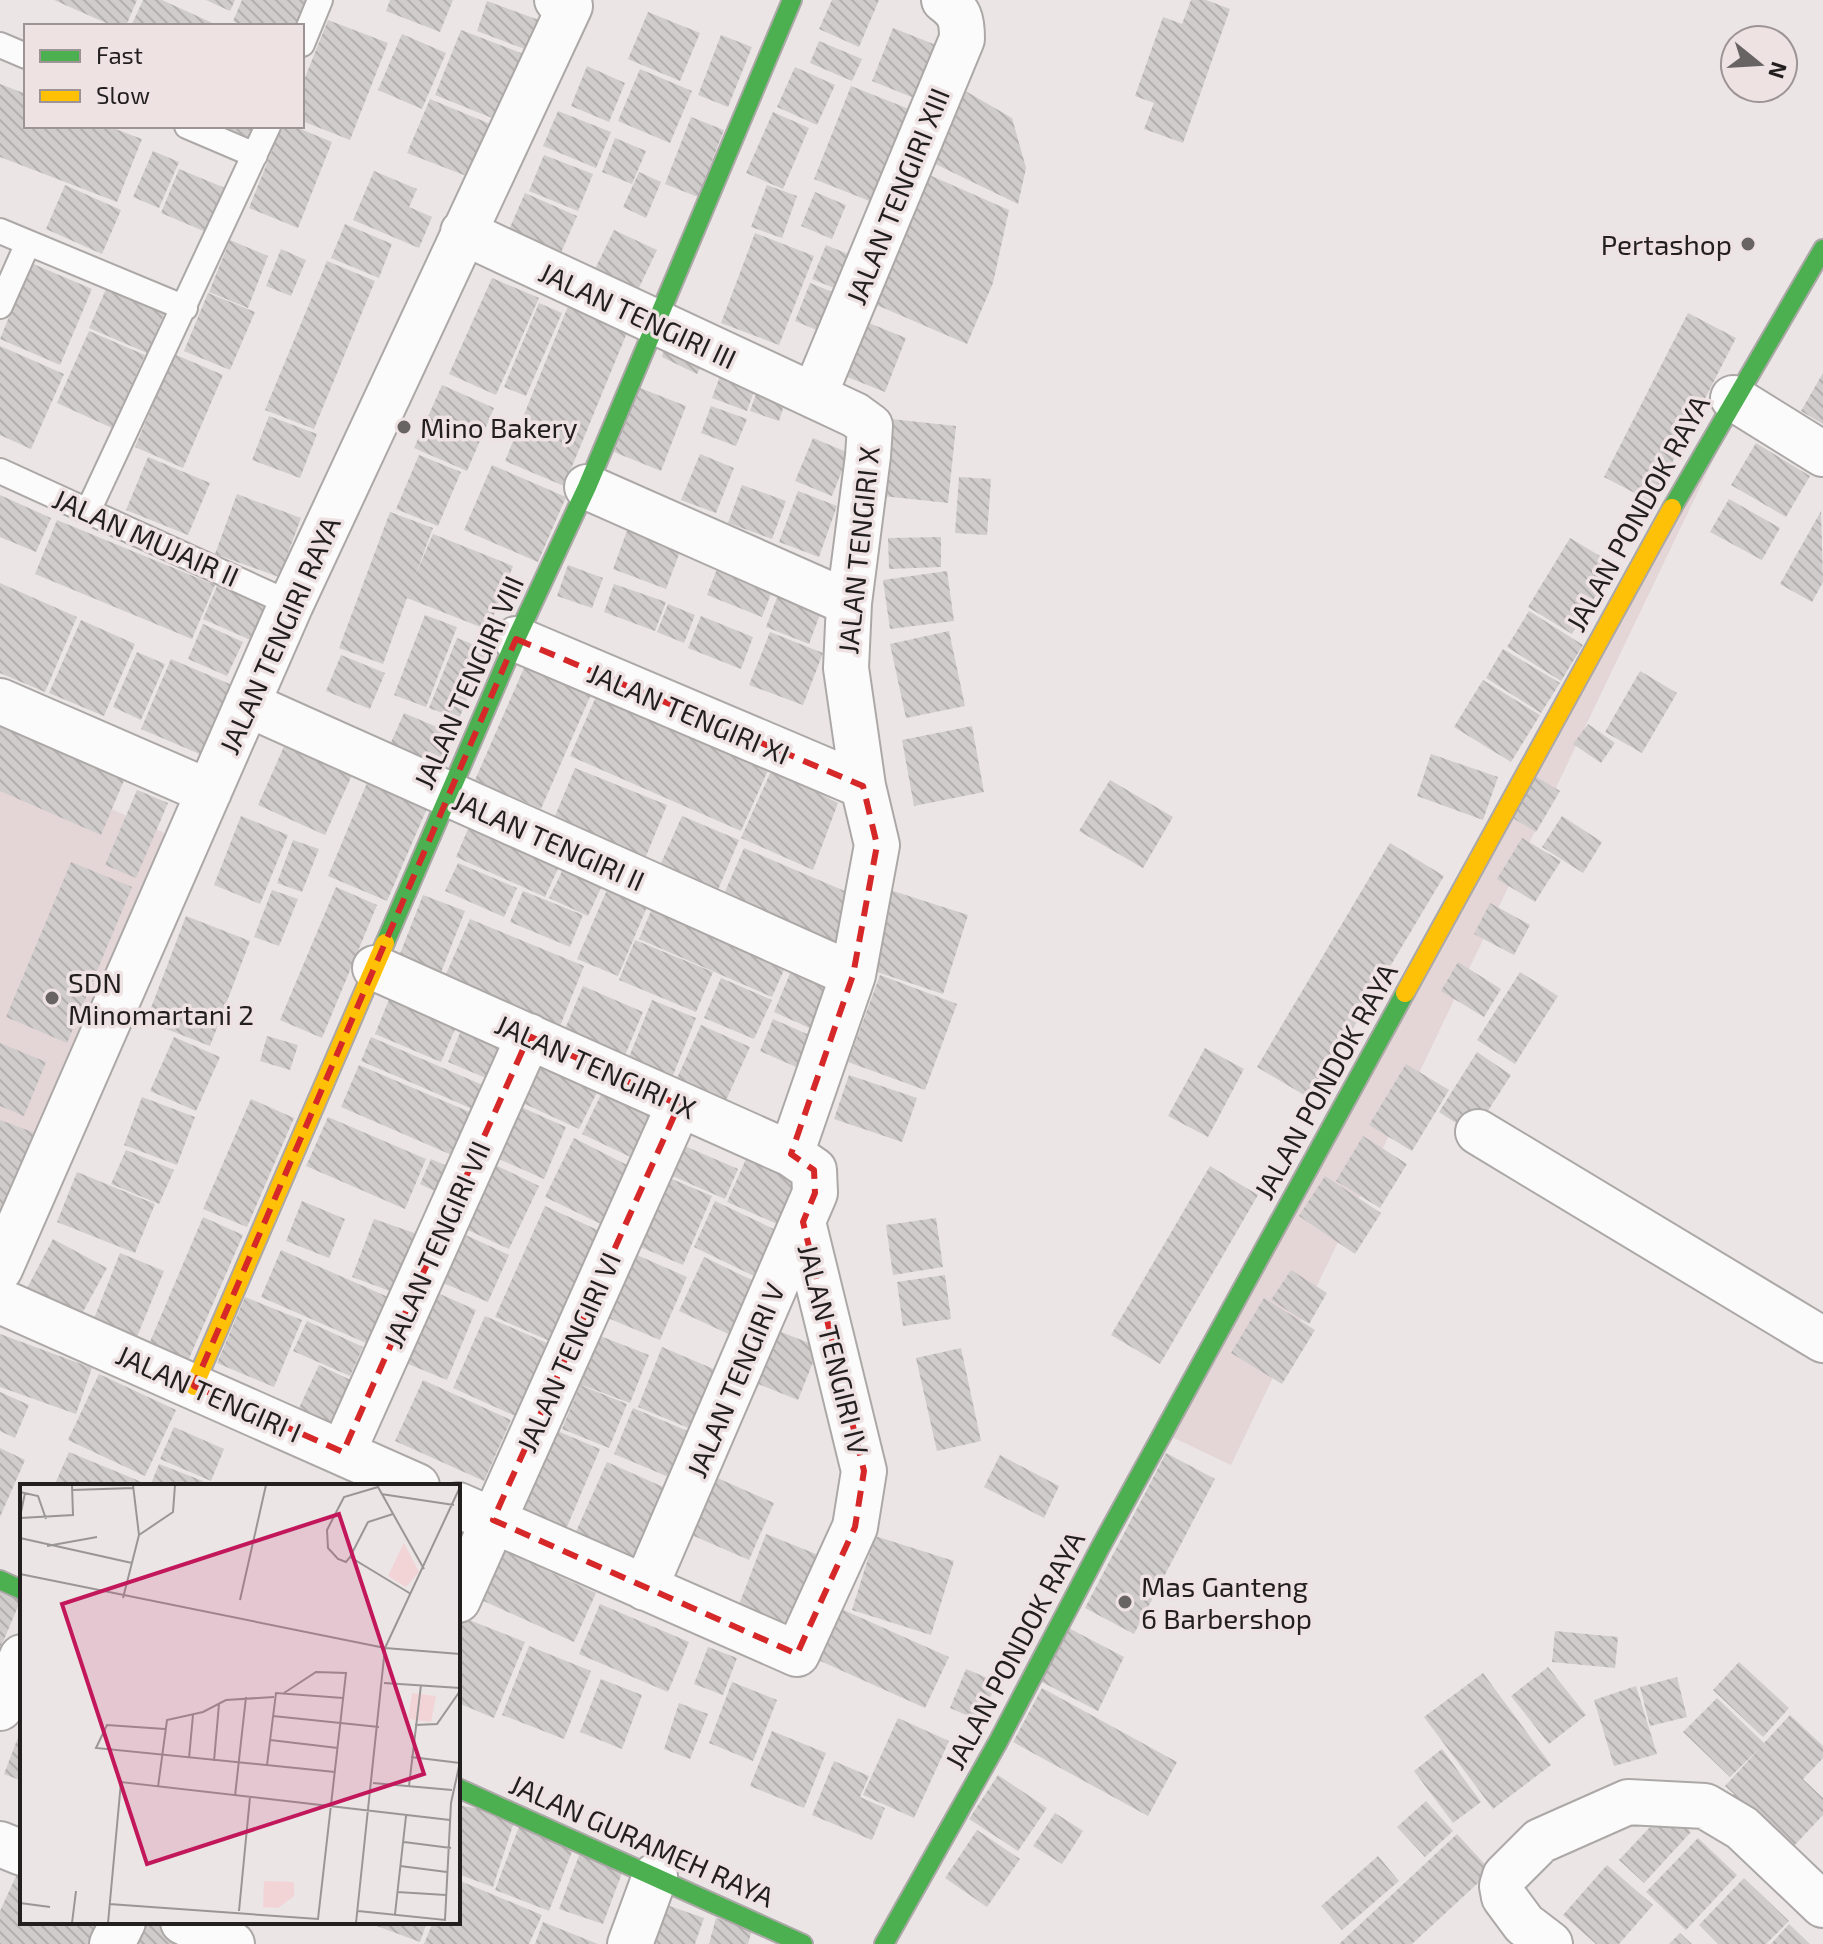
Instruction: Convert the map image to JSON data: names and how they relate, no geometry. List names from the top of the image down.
{
  "streets": {
    "street": [
      "JALAN TENGIRI XIII",
      "JALAN TENGIRI III",
      "JALAN PONDOK RAYA",
      "JALAN TENGIRI X",
      "JALAN TENGIRI RAYA",
      "JALAN TENGIRI VIII",
      "JALAN TENGIRI XI",
      "JALAN TENGIRI II",
      "JALAN TENGIRI IX",
      "JALAN TENGIRI VII",
      "JALAN TENGIRI IV",
      "JALAN TENGIRI VI",
      "JALAN TENGIRI V",
      "JALAN TENGIRI I",
      "JALAN GURAMEH RAYA"
    ],
    "lane": ["JALAN MUJAIR II"]
  },
  "crossings": [
    ["JALAN TENGIRI XIII", "JALAN TENGIRI III"],
    ["JALAN TENGIRI XIII", "JALAN TENGIRI X"],
    ["JALAN TENGIRI III", "JALAN TENGIRI X"],
    ["JALAN TENGIRI III", "JALAN TENGIRI RAYA"],
    ["JALAN TENGIRI III", "JALAN TENGIRI VIII"],
    ["JALAN MUJAIR II", "JALAN TENGIRI RAYA"],
    ["JALAN TENGIRI X", "JALAN TENGIRI XI"],
    ["JALAN TENGIRI X", "JALAN TENGIRI II"],
    ["JALAN TENGIRI X", "JALAN TENGIRI IX"],
    ["JALAN TENGIRI X", "JALAN TENGIRI V"],
    ["JALAN TENGIRI RAYA", "JALAN TENGIRI II"],
    ["JALAN TENGIRI VIII", "JALAN TENGIRI XI"],
    ["JALAN TENGIRI VIII", "JALAN TENGIRI II"],
    ["JALAN TENGIRI VIII", "JALAN TENGIRI IX"],
    ["JALAN TENGIRI VIII", "JALAN TENGIRI I"],
    ["JALAN TENGIRI IX", "JALAN TENGIRI VII"],
    ["JALAN TENGIRI IX", "JALAN TENGIRI VI"],
    ["JALAN TENGIRI IX", "JALAN TENGIRI V"],
    ["JALAN TENGIRI VII", "JALAN TENGIRI I"],
    ["JALAN TENGIRI IV", "JALAN TENGIRI V"]
  ],
  "places": [
    "Pertashop",
    "Mino Bakery",
    "SDN Minomartani 2",
    "Mas Ganteng 6 Barbershop"
  ],
  "legend": ["Fast", "Slow"],
  "north": "right"
}
